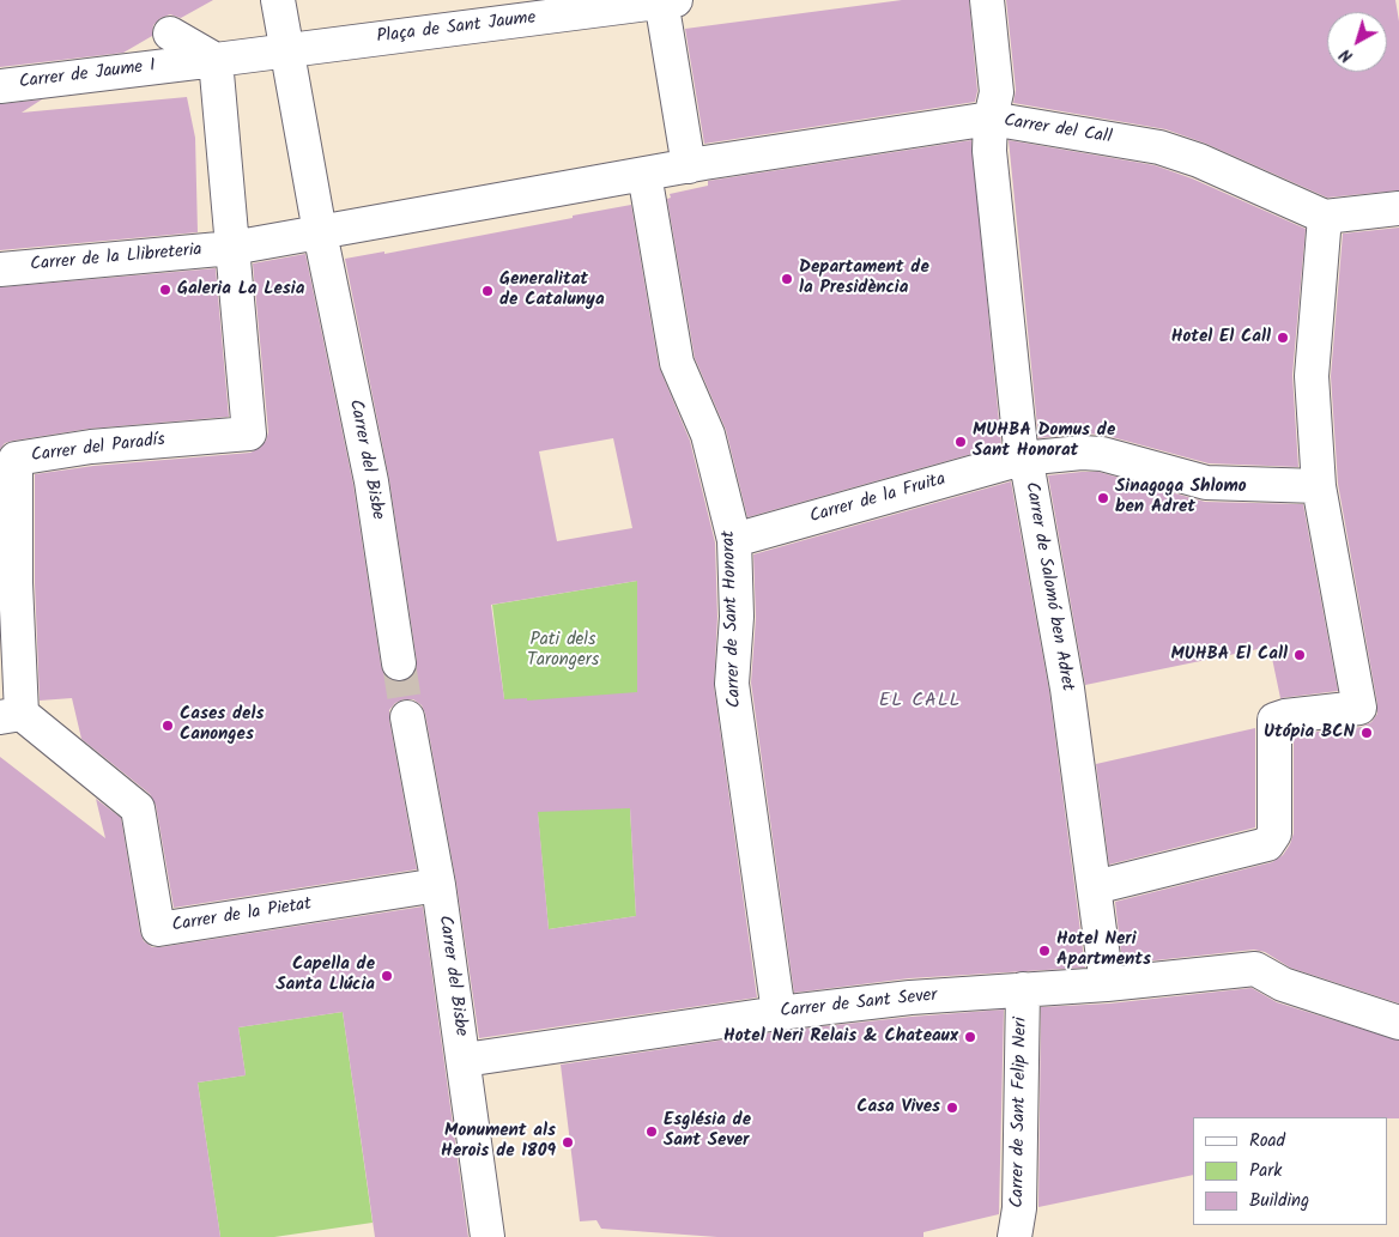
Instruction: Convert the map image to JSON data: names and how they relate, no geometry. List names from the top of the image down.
{
  "streets": {
    "street": [
      "Plaça de Sant Jaume",
      "Carrer de Jaume I",
      "Carrer del Call",
      "Carrer de la Llibreteria",
      "Carrer del Paradís",
      "Carrer del Bisbe",
      "Carrer de la Fruita",
      "Carrer de Salomó ben Adret",
      "Carrer de Sant Honorat",
      "Carrer de la Pietat",
      "Carrer de Sant Sever",
      "Carrer de Sant Felip Neri"
    ]
  },
  "crossings": [
    ["Plaça de Sant Jaume", "Carrer de Jaume I"],
    ["Plaça de Sant Jaume", "Carrer del Call"],
    ["Carrer del Call", "Carrer de la Llibreteria"],
    ["Carrer del Call", "Carrer del Bisbe"],
    ["Carrer del Call", "Carrer de Salomó ben Adret"],
    ["Carrer del Call", "Carrer de Sant Honorat"],
    ["Carrer de la Llibreteria", "Carrer del Paradís"],
    ["Carrer de la Llibreteria", "Carrer del Bisbe"],
    ["Carrer del Paradís", "Carrer de la Pietat"],
    ["Carrer del Bisbe", "Carrer de la Pietat"],
    ["Carrer del Bisbe", "Carrer de Sant Sever"],
    ["Carrer de la Fruita", "Carrer de Salomó ben Adret"],
    ["Carrer de la Fruita", "Carrer de Sant Honorat"],
    ["Carrer de Salomó ben Adret", "Carrer de Sant Sever"],
    ["Carrer de Sant Honorat", "Carrer de Sant Sever"],
    ["Carrer de Sant Sever", "Carrer de Sant Felip Neri"]
  ],
  "districts": ["EL CALL"],
  "parks": ["Pati dels Tarongers"],
  "places": [
    "Departament de la Presidència",
    "Galeria La Lesia",
    "Generalitat de Catalunya",
    "Hotel El Call",
    "MUHBA Domus de Sant Honorat",
    "Sinagoga Shlomo ben Adret",
    "MUHBA El Call",
    "Cases dels Canonges",
    "Utópia BCN",
    "Hotel Neri Apartments",
    "Capella de Santa Llúcia",
    "Hotel Neri Relais & Chateaux",
    "Casa Vives",
    "Església de Sant Sever",
    "Monument als Herois de 1809"
  ],
  "legend": ["Road", "Park", "Building"],
  "north": "bottom left"
}
